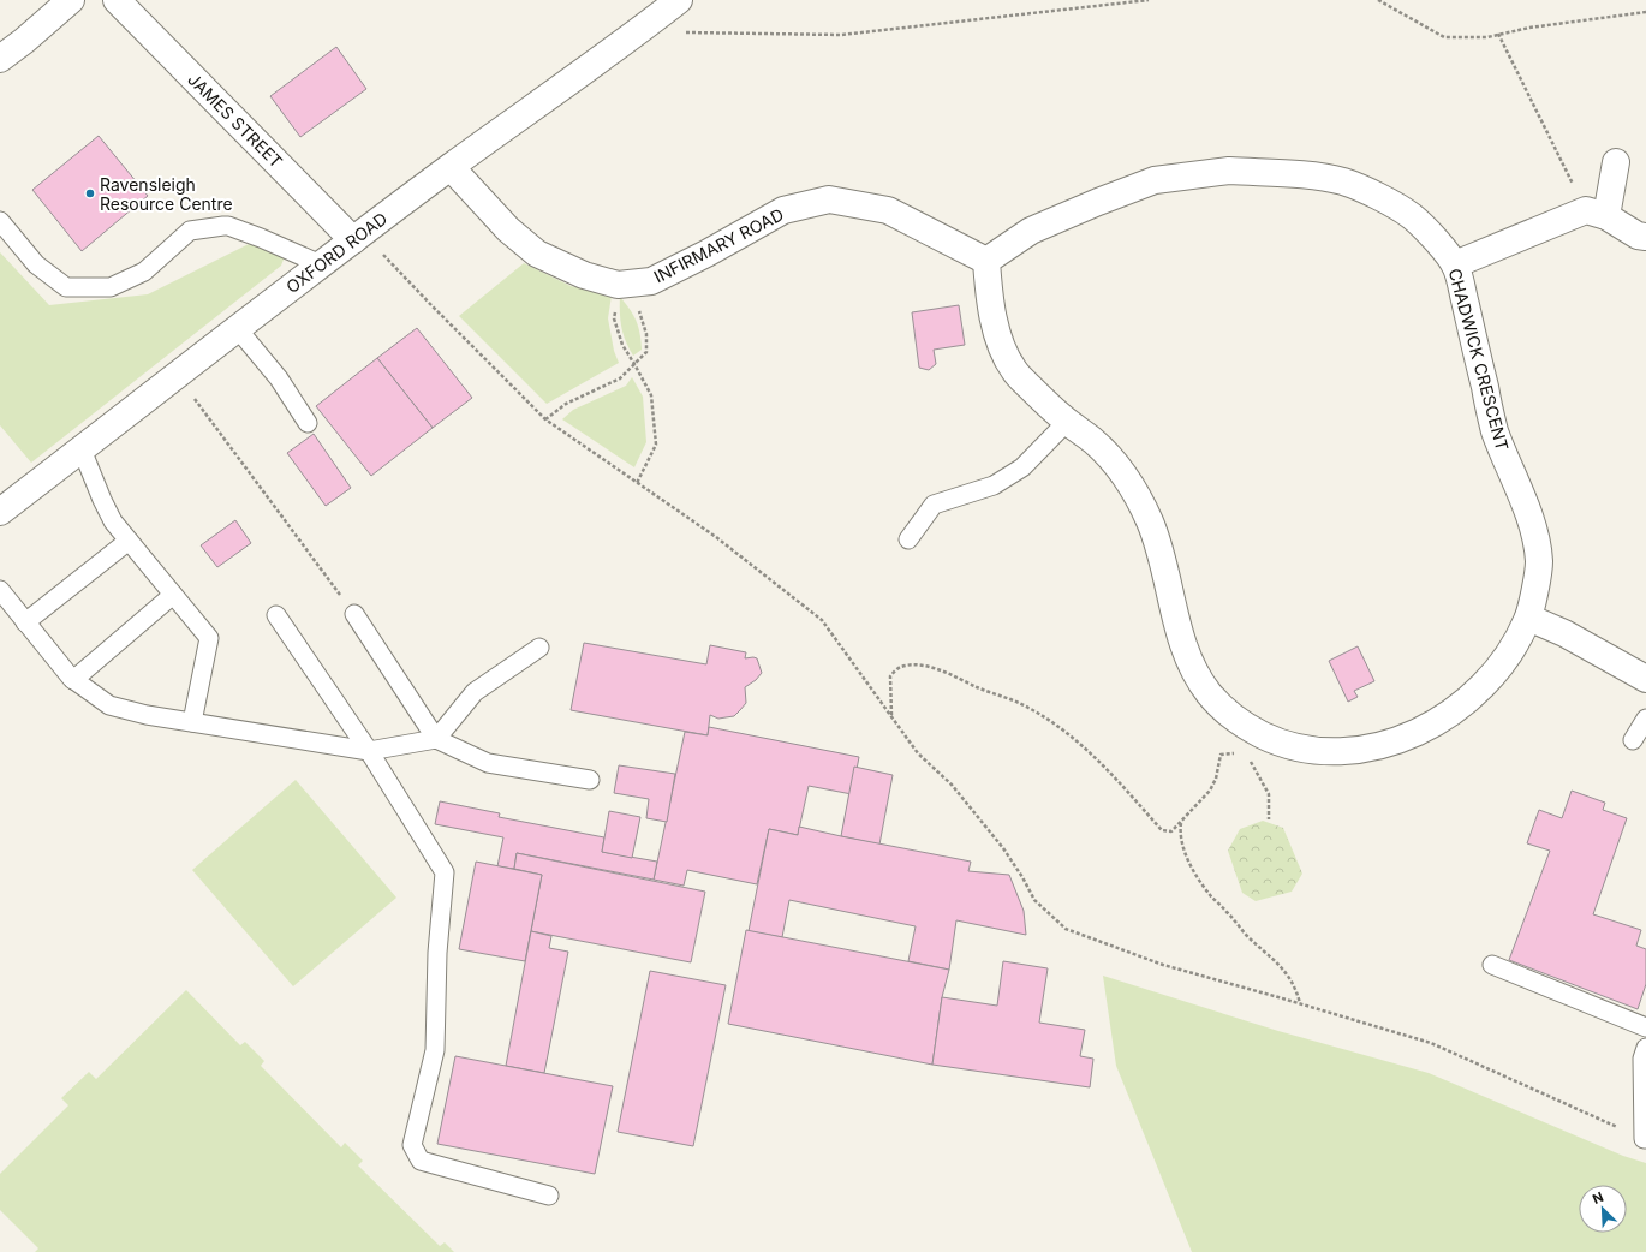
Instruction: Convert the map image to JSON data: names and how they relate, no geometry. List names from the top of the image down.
{
  "streets": {
    "street": [
      "JAMES STREET",
      "INFIRMARY ROAD",
      "OXFORD ROAD",
      "CHADWICK CRESCENT"
    ]
  },
  "crossings": [
    ["JAMES STREET", "OXFORD ROAD"],
    ["INFIRMARY ROAD", "OXFORD ROAD"],
    ["INFIRMARY ROAD", "CHADWICK CRESCENT"]
  ],
  "places": ["Ravensleigh Resource Centre"],
  "north": "top left"
}
